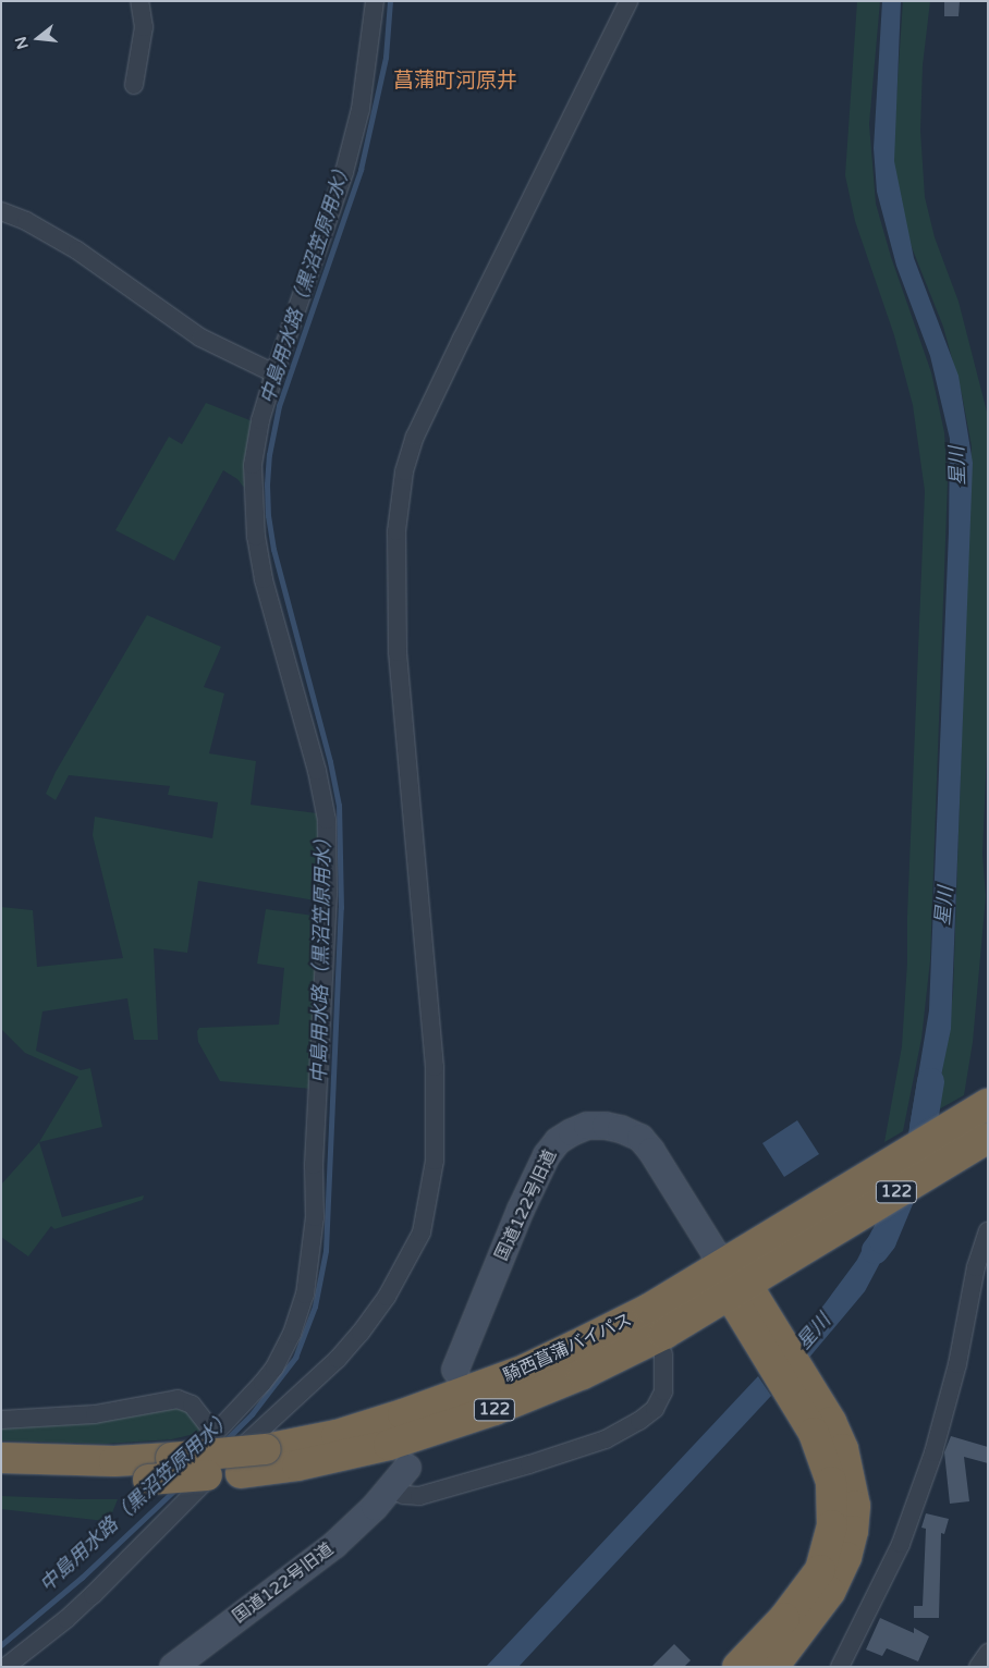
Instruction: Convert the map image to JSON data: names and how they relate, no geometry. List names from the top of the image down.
{
  "streets": {
    "highway": ["122", "騎西菖蒲バイパス"],
    "street": ["国道122号旧道"]
  },
  "crossings": [
    ["国道122号旧道", "騎西菖蒲バイパス"]
  ],
  "districts": ["菖蒲町河原井"],
  "water": ["中島用水路（黒沼笠原用水）", "星川"],
  "north": "left"
}
